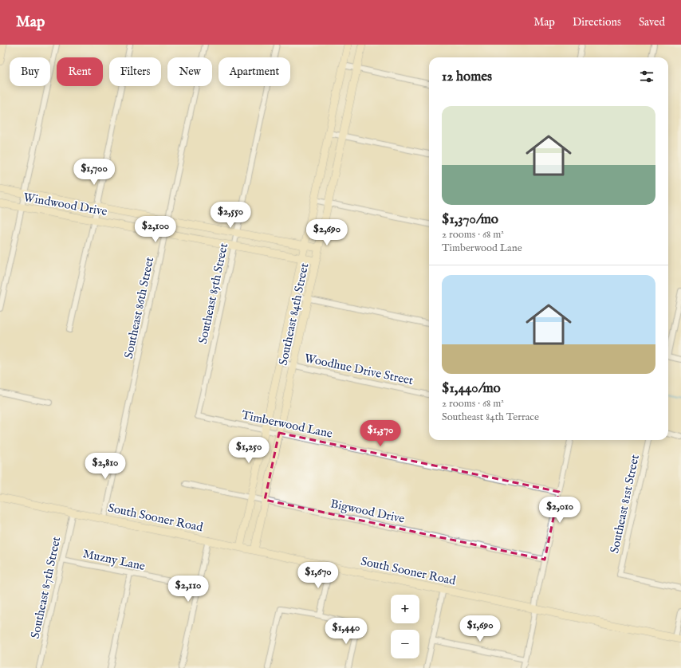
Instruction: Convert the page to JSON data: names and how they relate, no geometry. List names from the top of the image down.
{
  "streets": {
    "street": [
      "Windwood Drive",
      "Southeast 85th Street",
      "Southeast 86th Street",
      "Southeast 84th Street",
      "Woodhue Drive Street",
      "Timberwood Lane",
      "Southeast 81st Street",
      "Bigwood Drive",
      "South Sooner Road",
      "Muzny Lane",
      "Southeast 87th Street"
    ]
  },
  "crossings": [
    ["Windwood Drive", "Southeast 85th Street"],
    ["Windwood Drive", "Southeast 86th Street"],
    ["Windwood Drive", "Southeast 84th Street"],
    ["Southeast 85th Street", "Timberwood Lane"],
    ["Southeast 86th Street", "South Sooner Road"],
    ["Southeast 84th Street", "Woodhue Drive Street"],
    ["Southeast 84th Street", "Timberwood Lane"],
    ["Southeast 84th Street", "Bigwood Drive"],
    ["Southeast 84th Street", "South Sooner Road"],
    ["South Sooner Road", "Southeast 87th Street"],
    ["Muzny Lane", "Southeast 87th Street"]
  ],
  "page": {
    "header": "Map",
    "nav": ["Map", "Directions", "Saved"],
    "chip": [
      "Buy",
      "Rent",
      "Filters",
      "New",
      "Apartment"
    ],
    "heading": "12 homes",
    "list": [
      {
        "name": "$1,370/mo",
        "note": "2 rooms · 68 m² · Timberwood Lane"
      },
      {
        "name": "$1,440/mo",
        "note": "2 rooms · 68 m² · Southeast 84th Terrace"
      }
    ],
    "price": [
      "$1,700",
      "$2,550",
      "$2,100",
      "$2,690",
      "$1,370",
      "$1,250",
      "$2,810",
      "$2,010",
      "$1,670",
      "$2,110",
      "$1,690",
      "$1,440"
    ],
    "map_buttons": ["+", "−"]
  }
}
